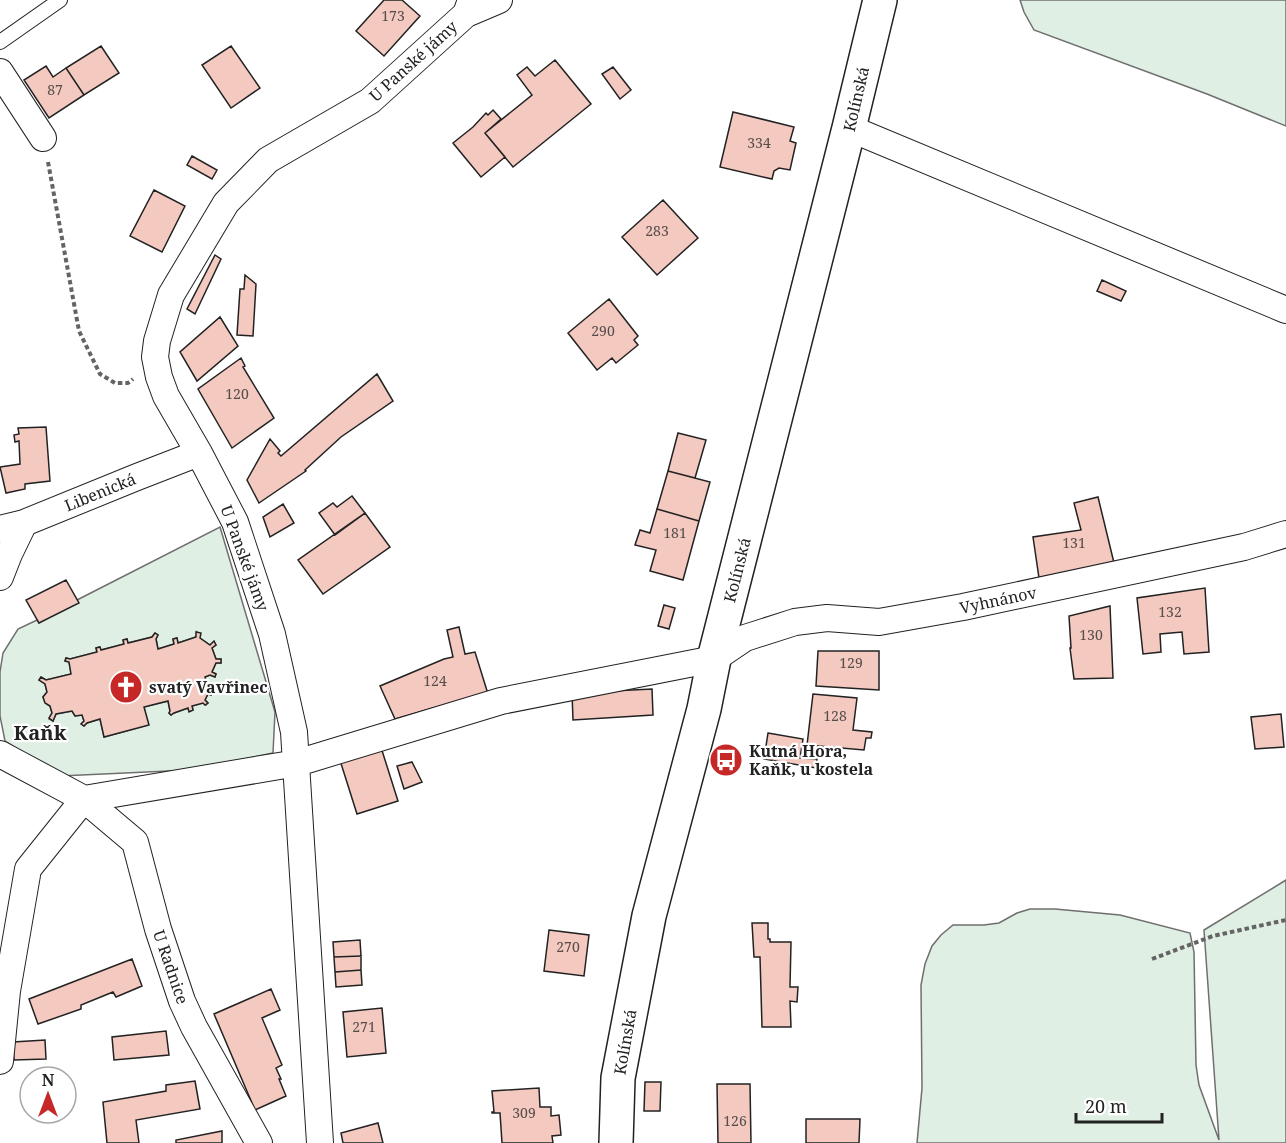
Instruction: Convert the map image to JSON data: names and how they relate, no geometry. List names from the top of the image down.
{
  "streets": {
    "street": [
      "U Panské jámy",
      "Kolínská",
      "Libenická",
      "Vyhnánov",
      "U Radnice"
    ]
  },
  "crossings": [
    ["U Panské jámy", "Libenická"],
    ["Kolínská", "Vyhnánov"]
  ],
  "districts": ["Kaňk"],
  "places": {
    "church": ["svatý Vavřinec"],
    "bus stop": ["Kutná Hora, Kaňk, u kostela"]
  },
  "house_numbers": [
    "173",
    "87",
    "334",
    "283",
    "290",
    "120",
    "181",
    "131",
    "132",
    "130",
    "129",
    "124",
    "128",
    "270",
    "271",
    "309",
    "126"
  ],
  "scale_bar": "20 m",
  "north": "top"
}
